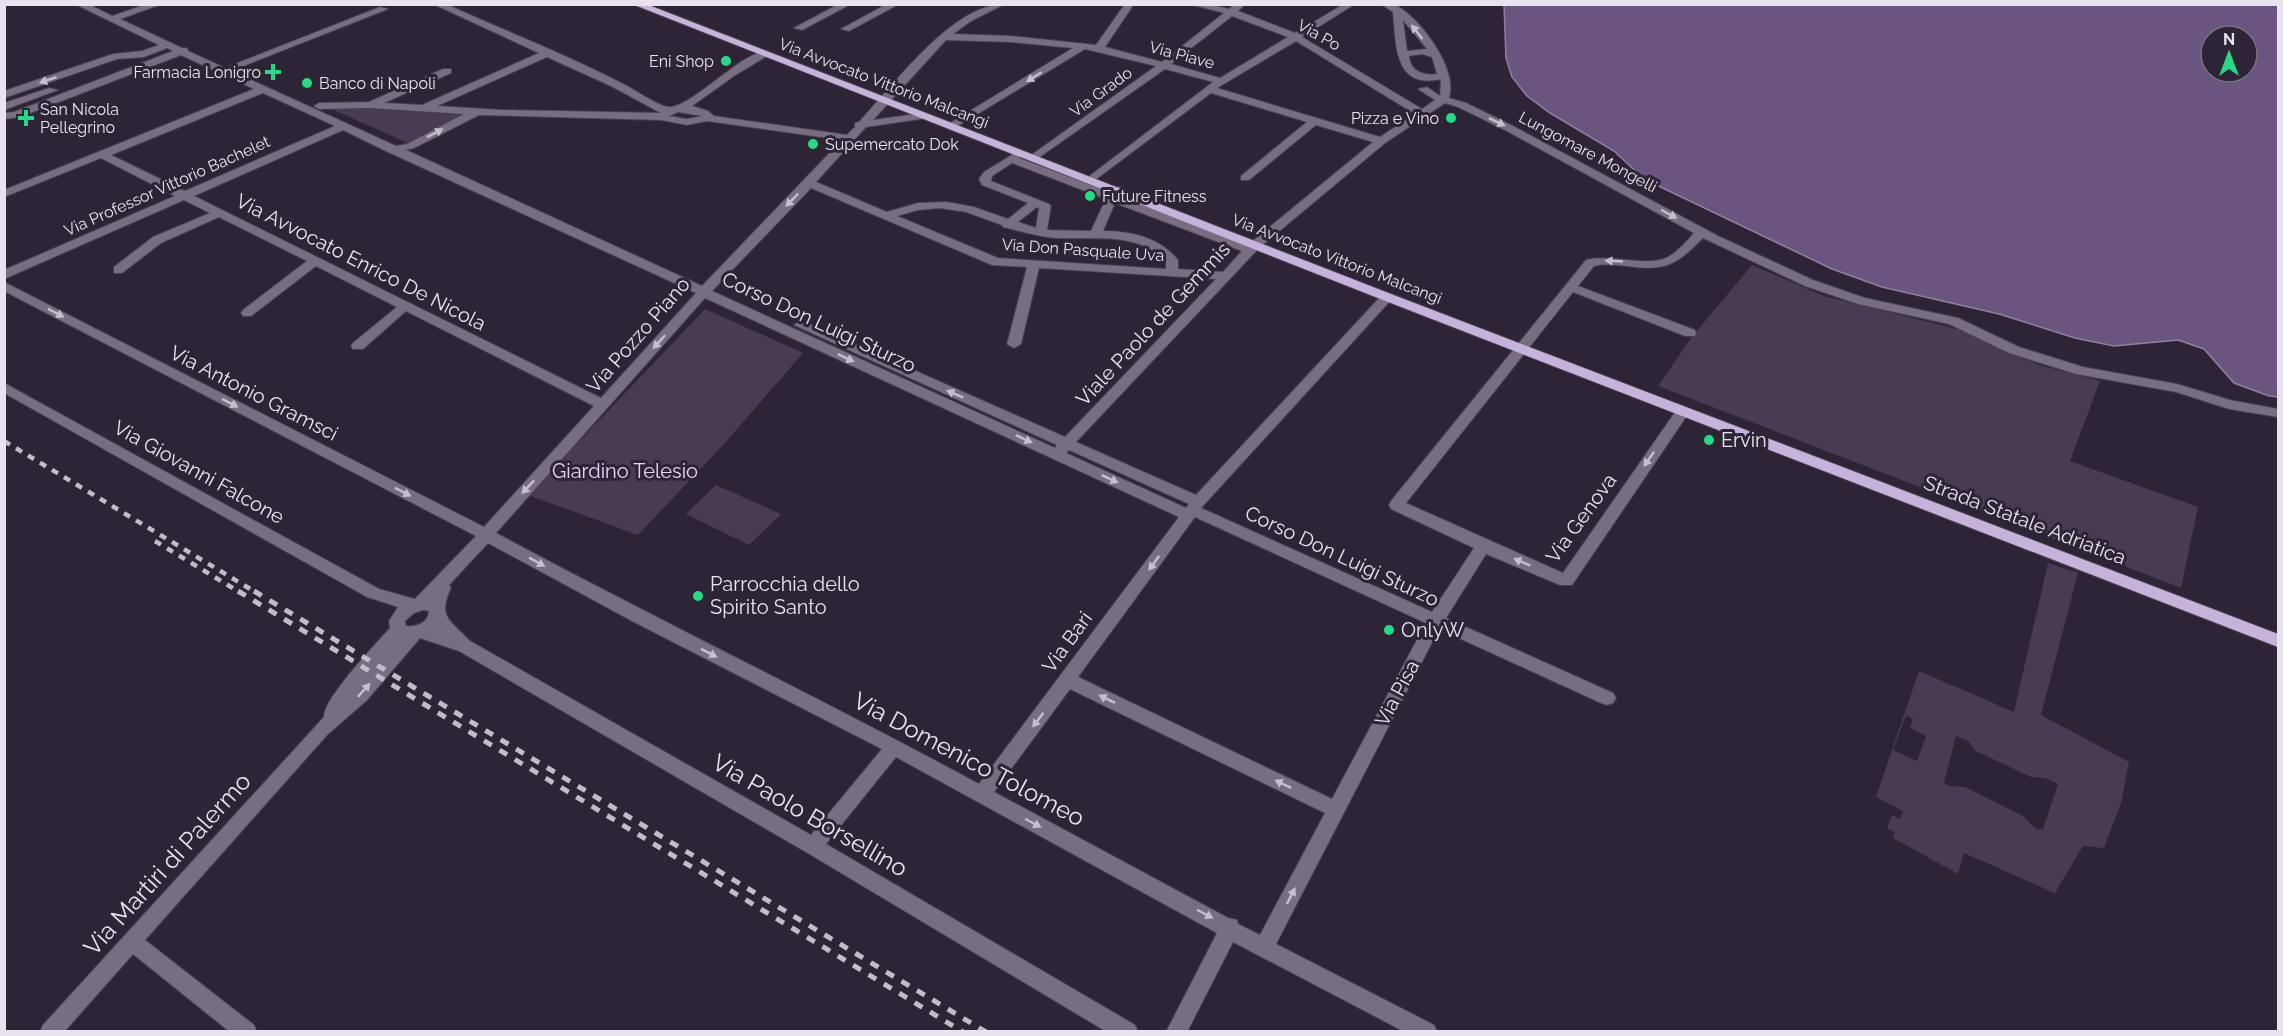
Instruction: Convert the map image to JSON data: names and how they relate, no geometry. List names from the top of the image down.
{
  "streets": {
    "main road": ["Via Avvocato Vittorio Malcangi", "Strada Statale Adriatica"],
    "street": [
      "Via Po",
      "Via Piave",
      "Via Grado",
      "Lungomare Mongelli",
      "Via Professor Vittorio Bachelet",
      "Via Don Pasquale Uva",
      "Via Avvocato Enrico De Nicola",
      "Corso Don Luigi Sturzo",
      "Viale Paolo de Gemmis",
      "Via Pozzo Piano",
      "Via Antonio Gramsci",
      "Via Giovanni Falcone",
      "Via Genova",
      "Via Bari",
      "Via Pisa",
      "Via Domenico Tolomeo",
      "Via Paolo Borsellino",
      "Via Martiri di Palermo"
    ]
  },
  "crossings": [
    ["Via Po", "Via Grado"],
    ["Via Po", "Viale Paolo de Gemmis"],
    ["Via Piave", "Via Grado"],
    ["Via Piave", "Viale Paolo de Gemmis"],
    ["Via Piave", "Via Pozzo Piano"],
    ["Via Avvocato Vittorio Malcangi", "Via Grado"],
    ["Via Avvocato Vittorio Malcangi", "Viale Paolo de Gemmis"],
    ["Via Avvocato Vittorio Malcangi", "Via Pozzo Piano"],
    ["Via Avvocato Vittorio Malcangi", "Via Genova"],
    ["Via Avvocato Vittorio Malcangi", "Strada Statale Adriatica"],
    ["Via Avvocato Vittorio Malcangi", "Via Bari"],
    ["Lungomare Mongelli", "Viale Paolo de Gemmis"],
    ["Via Professor Vittorio Bachelet", "Via Avvocato Enrico De Nicola"],
    ["Via Professor Vittorio Bachelet", "Corso Don Luigi Sturzo"],
    ["Via Don Pasquale Uva", "Viale Paolo de Gemmis"],
    ["Via Don Pasquale Uva", "Via Pozzo Piano"],
    ["Via Avvocato Enrico De Nicola", "Via Pozzo Piano"],
    ["Corso Don Luigi Sturzo", "Viale Paolo de Gemmis"],
    ["Corso Don Luigi Sturzo", "Via Pozzo Piano"],
    ["Corso Don Luigi Sturzo", "Via Bari"],
    ["Corso Don Luigi Sturzo", "Via Pisa"],
    ["Via Pozzo Piano", "Via Antonio Gramsci"],
    ["Via Pozzo Piano", "Via Giovanni Falcone"],
    ["Via Pozzo Piano", "Via Domenico Tolomeo"],
    ["Via Pozzo Piano", "Via Paolo Borsellino"],
    ["Via Pozzo Piano", "Via Martiri di Palermo"],
    ["Via Antonio Gramsci", "Via Domenico Tolomeo"],
    ["Via Giovanni Falcone", "Via Paolo Borsellino"],
    ["Via Genova", "Via Pisa"],
    ["Via Bari", "Via Domenico Tolomeo"],
    ["Via Pisa", "Via Domenico Tolomeo"]
  ],
  "one_way": [
    "Via Pozzo Piano",
    "Via Antonio Gramsci",
    "Via Genova",
    "Via Bari",
    "Via Domenico Tolomeo"
  ],
  "parks": ["Giardino Telesio"],
  "places": {
    "other": [
      "Eni Shop",
      "Banco di Napoli",
      "Pizza e Vino",
      "Supemercato Dok",
      "Future Fitness",
      "Ervin",
      "Parrocchia dello Spirito Santo",
      "OnlyW"
    ],
    "health": ["Farmacia Lonigro", "San Nicola Pellegrino"]
  },
  "north": "top"
}
